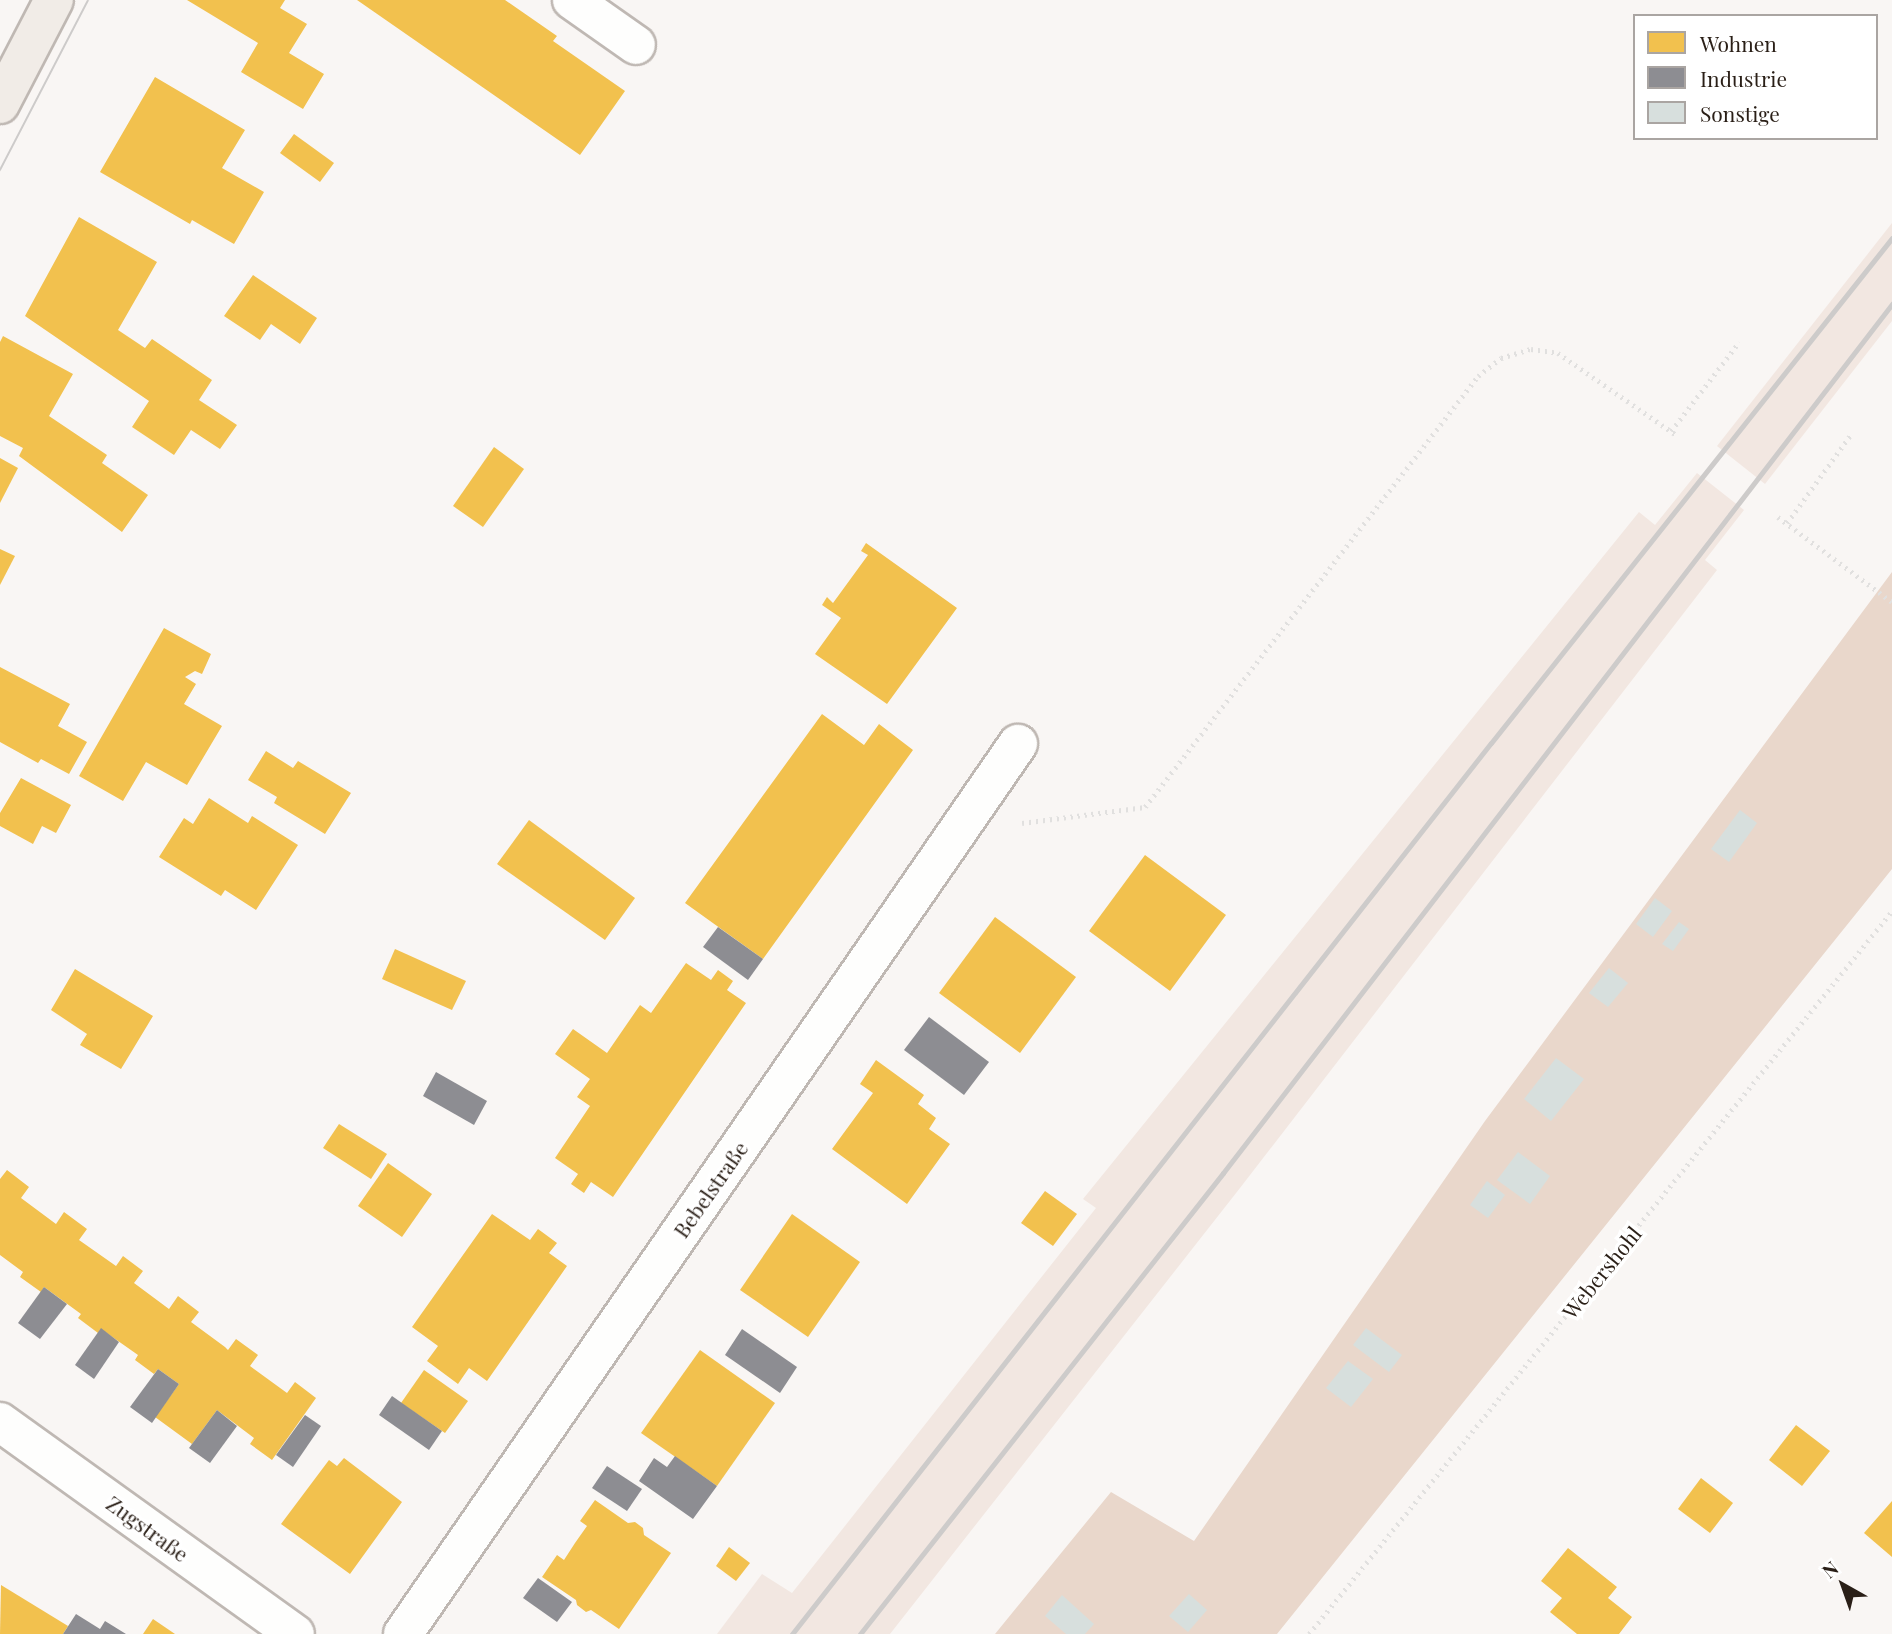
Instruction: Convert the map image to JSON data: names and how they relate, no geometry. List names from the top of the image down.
{
  "streets": {
    "street": ["Bebelstraße", "Zugstraße"],
    "path": ["Webershohl"]
  },
  "legend": ["Wohnen", "Industrie", "Sonstige"],
  "north": "top left"
}
